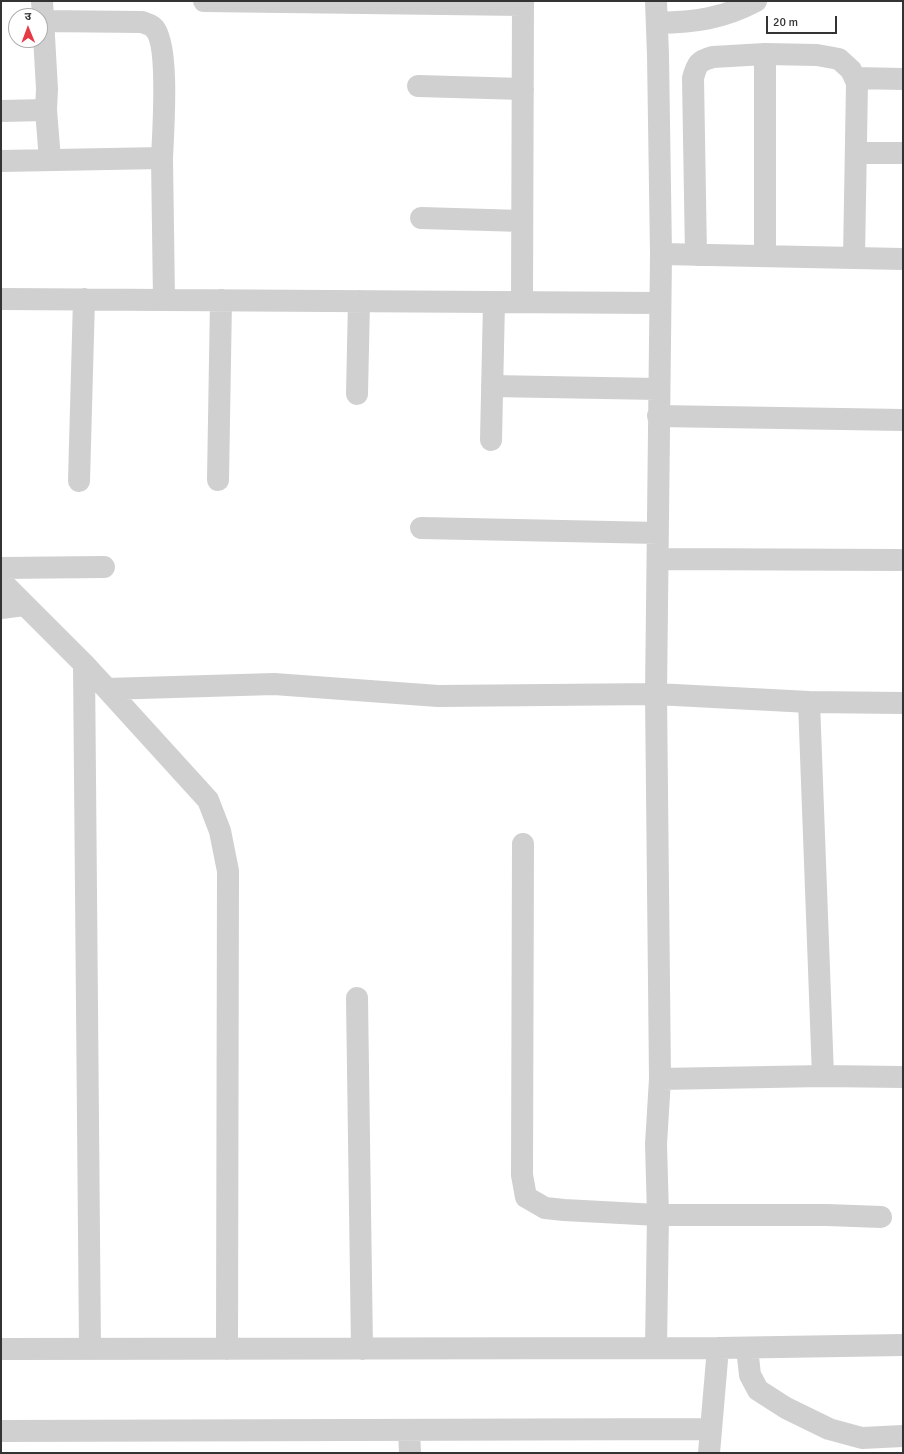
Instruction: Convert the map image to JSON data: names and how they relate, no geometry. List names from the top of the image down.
{
  "scale_bar": "20 m",
  "north": "top"
}
